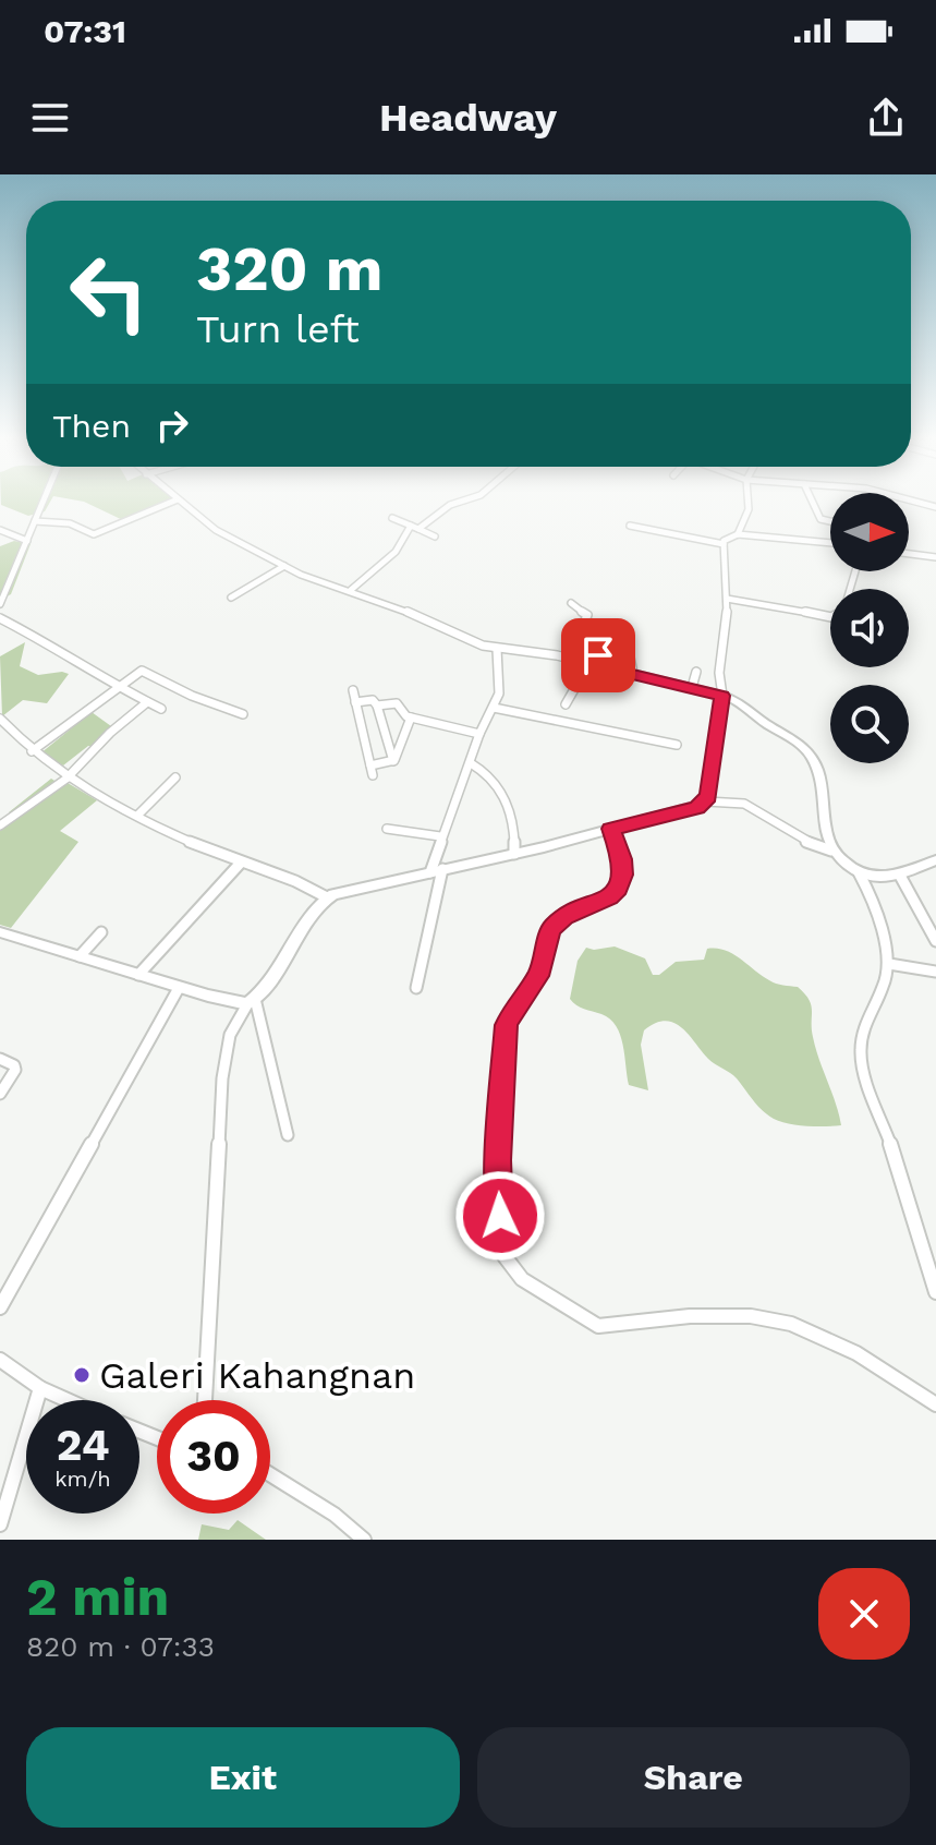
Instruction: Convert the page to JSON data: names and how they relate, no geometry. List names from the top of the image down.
{
  "places": ["Galeri Kahangnan"],
  "north": "right",
  "page": {
    "status": "07:31",
    "header": "Headway",
    "turn": ["320 m", "Turn left"],
    "then": "Then",
    "speed": "24 km/h",
    "limit": "30",
    "heading": ["2 min", "820 m · 07:33"],
    "buttons": ["Exit", "Share"]
  }
}
